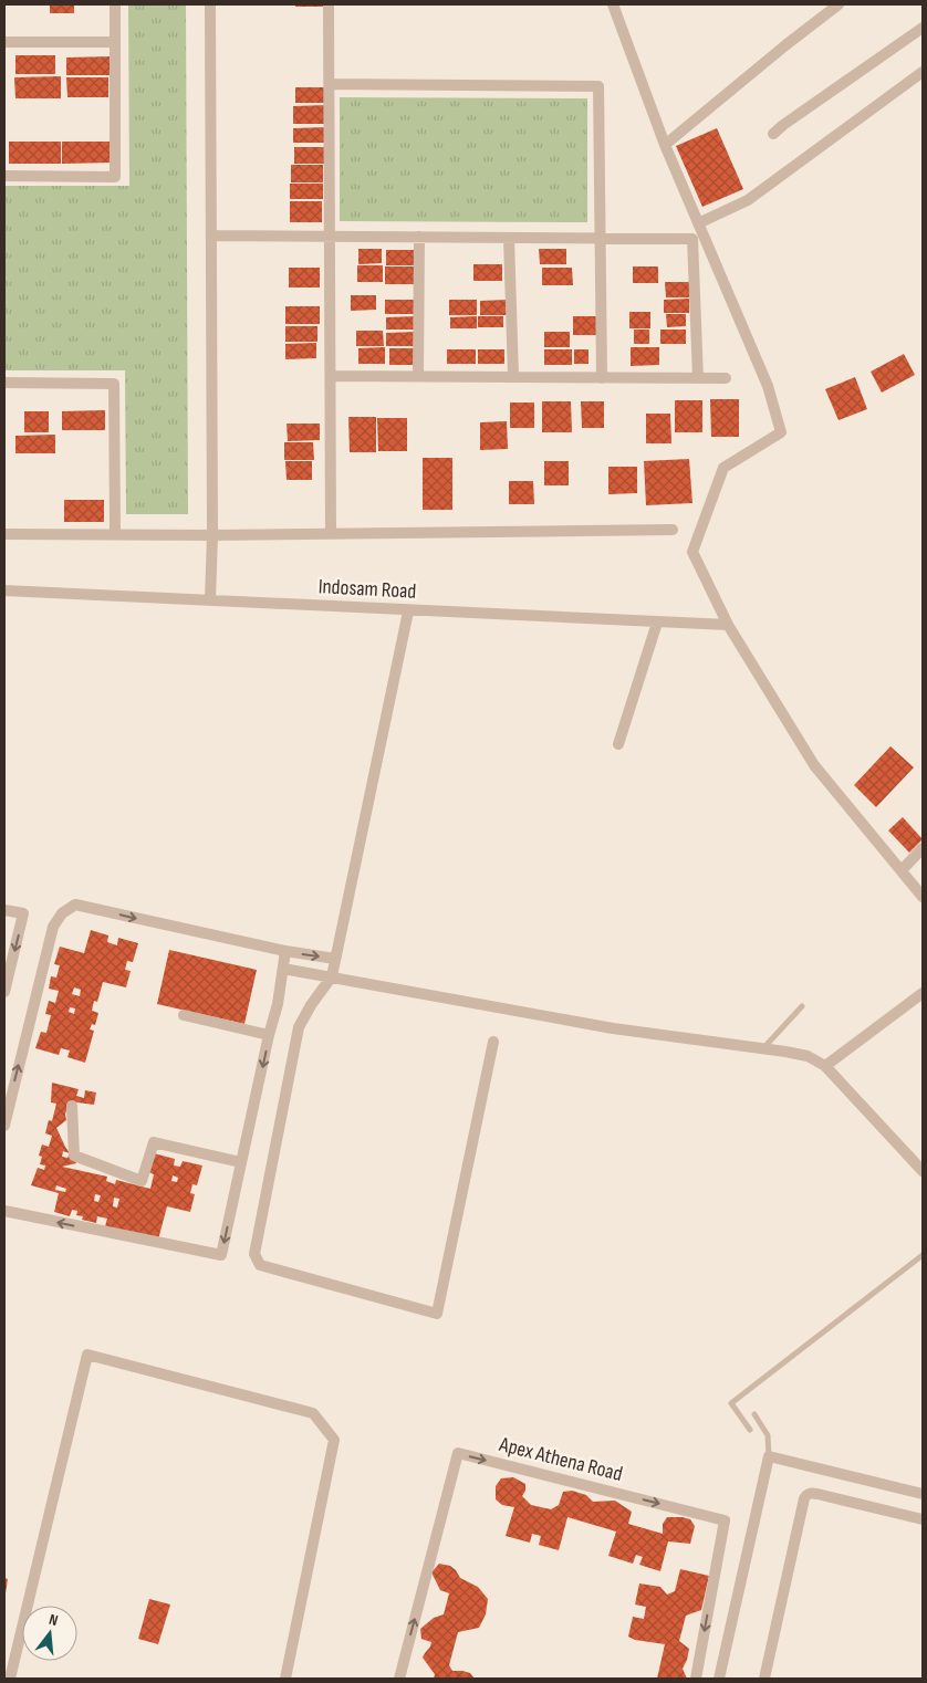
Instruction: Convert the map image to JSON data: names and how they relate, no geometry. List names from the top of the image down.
{
  "streets": {
    "street": ["Indosam Road", "Apex Athena Road"]
  },
  "north": "top"
}
